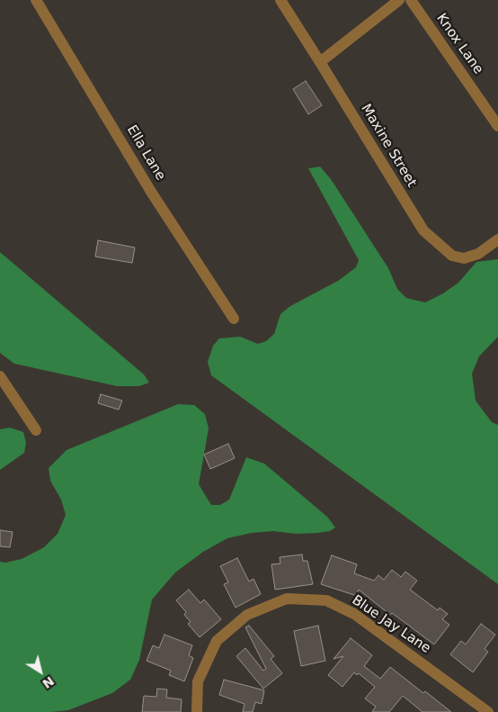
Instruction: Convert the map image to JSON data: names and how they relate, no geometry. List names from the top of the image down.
{
  "streets": {
    "street": [
      "Knox Lane",
      "Maxine Street",
      "Ella Lane",
      "Blue Jay Lane"
    ]
  },
  "north": "bottom right"
}
